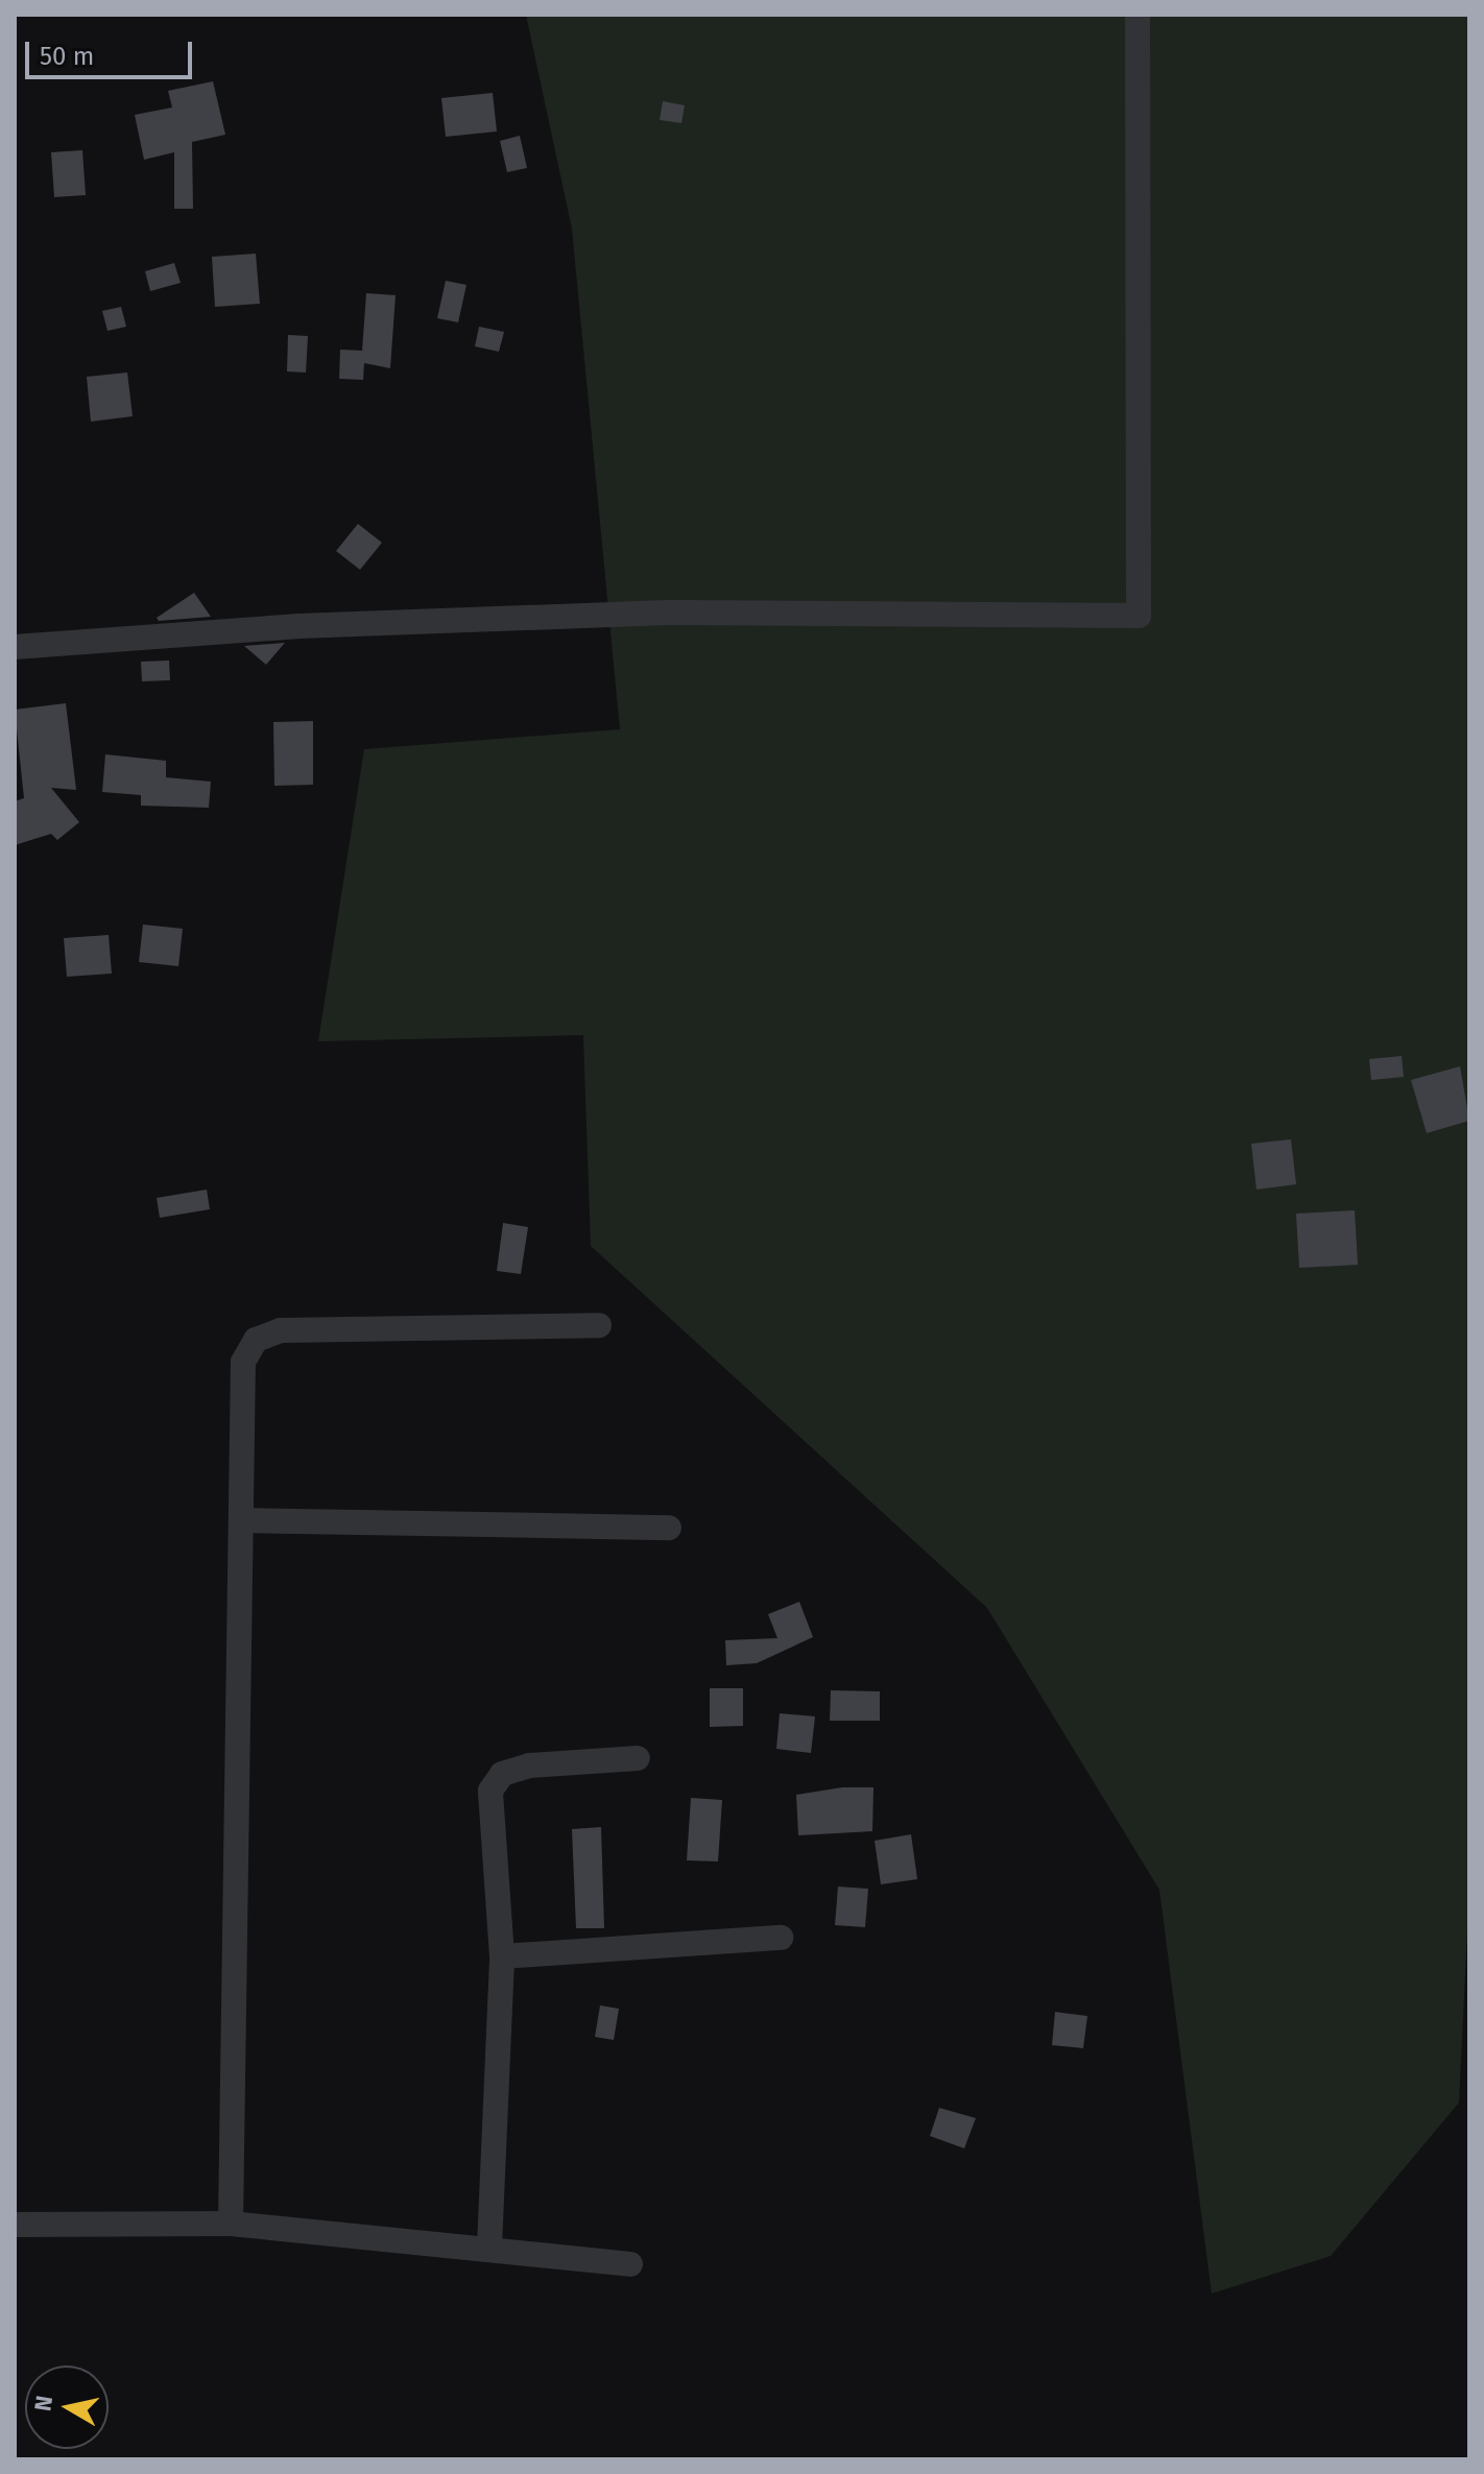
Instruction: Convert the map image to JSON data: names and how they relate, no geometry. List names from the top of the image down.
{
  "scale_bar": "50 m",
  "north": "left"
}
